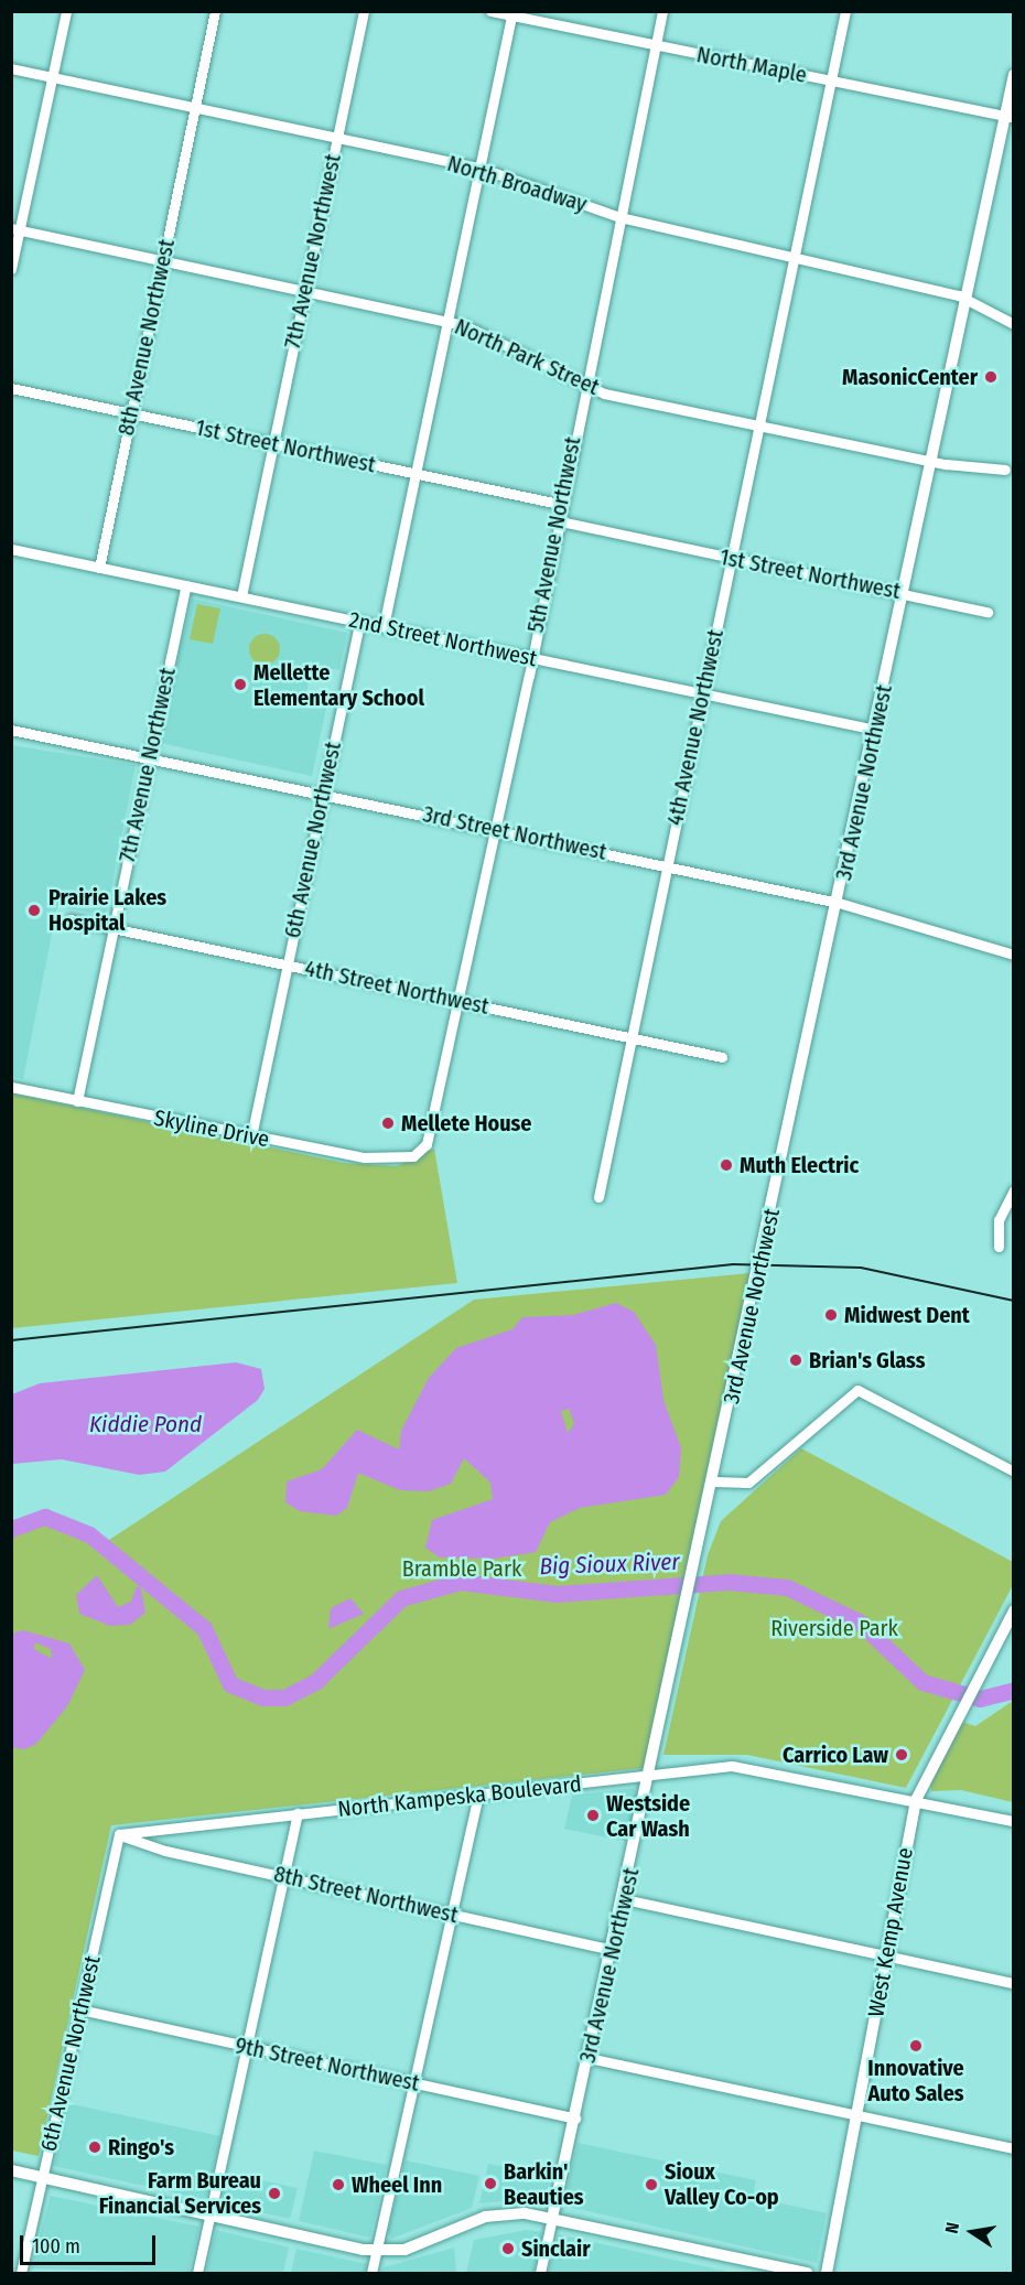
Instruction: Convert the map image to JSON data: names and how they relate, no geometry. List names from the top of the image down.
{
  "streets": {
    "main road": ["3rd Avenue Northwest", "West Kemp Avenue"],
    "street": [
      "North Maple",
      "North Broadway",
      "7th Avenue Northwest",
      "8th Avenue Northwest",
      "North Park Street",
      "1st Street Northwest",
      "5th Avenue Northwest",
      "2nd Street Northwest",
      "4th Avenue Northwest",
      "3rd Street Northwest",
      "6th Avenue Northwest",
      "4th Street Northwest",
      "Skyline Drive",
      "North Kampeska Boulevard",
      "8th Street Northwest",
      "9th Street Northwest"
    ]
  },
  "crossings": [
    ["North Maple", "5th Avenue Northwest"],
    ["North Maple", "4th Avenue Northwest"],
    ["North Maple", "3rd Avenue Northwest"],
    ["North Broadway", "7th Avenue Northwest"],
    ["North Broadway", "8th Avenue Northwest"],
    ["North Broadway", "5th Avenue Northwest"],
    ["North Broadway", "4th Avenue Northwest"],
    ["North Broadway", "3rd Avenue Northwest"],
    ["7th Avenue Northwest", "North Park Street"],
    ["7th Avenue Northwest", "1st Street Northwest"],
    ["7th Avenue Northwest", "2nd Street Northwest"],
    ["7th Avenue Northwest", "3rd Street Northwest"],
    ["7th Avenue Northwest", "4th Street Northwest"],
    ["7th Avenue Northwest", "Skyline Drive"],
    ["8th Avenue Northwest", "North Park Street"],
    ["8th Avenue Northwest", "1st Street Northwest"],
    ["8th Avenue Northwest", "2nd Street Northwest"],
    ["North Park Street", "5th Avenue Northwest"],
    ["North Park Street", "4th Avenue Northwest"],
    ["North Park Street", "3rd Avenue Northwest"],
    ["1st Street Northwest", "5th Avenue Northwest"],
    ["1st Street Northwest", "4th Avenue Northwest"],
    ["1st Street Northwest", "3rd Avenue Northwest"],
    ["5th Avenue Northwest", "2nd Street Northwest"],
    ["5th Avenue Northwest", "3rd Street Northwest"],
    ["5th Avenue Northwest", "4th Street Northwest"],
    ["5th Avenue Northwest", "Skyline Drive"],
    ["2nd Street Northwest", "4th Avenue Northwest"],
    ["2nd Street Northwest", "3rd Avenue Northwest"],
    ["2nd Street Northwest", "6th Avenue Northwest"],
    ["4th Avenue Northwest", "3rd Street Northwest"],
    ["4th Avenue Northwest", "4th Street Northwest"],
    ["3rd Avenue Northwest", "3rd Street Northwest"],
    ["3rd Avenue Northwest", "North Kampeska Boulevard"],
    ["3rd Avenue Northwest", "8th Street Northwest"],
    ["3rd Avenue Northwest", "9th Street Northwest"],
    ["3rd Street Northwest", "6th Avenue Northwest"],
    ["6th Avenue Northwest", "4th Street Northwest"],
    ["6th Avenue Northwest", "Skyline Drive"],
    ["6th Avenue Northwest", "North Kampeska Boulevard"],
    ["6th Avenue Northwest", "8th Street Northwest"],
    ["6th Avenue Northwest", "9th Street Northwest"],
    ["North Kampeska Boulevard", "8th Street Northwest"],
    ["North Kampeska Boulevard", "West Kemp Avenue"]
  ],
  "water": ["Kiddie Pond", "Big Sioux River"],
  "parks": ["Bramble Park", "Riverside Park"],
  "places": [
    "MasonicCenter",
    "Mellette Elementary School",
    "Prairie Lakes Hospital",
    "Mellete House",
    "Muth Electric",
    "Midwest Dent",
    "Brian's Glass",
    "Carrico Law",
    "Westside Car Wash",
    "Innovative Auto Sales",
    "Ringo's",
    "Barkin' Beauties",
    "Wheel Inn",
    "Sioux Valley Co-op",
    "Farm Bureau Financial Services",
    "Sinclair"
  ],
  "scale_bar": "100 m",
  "north": "left"
}
